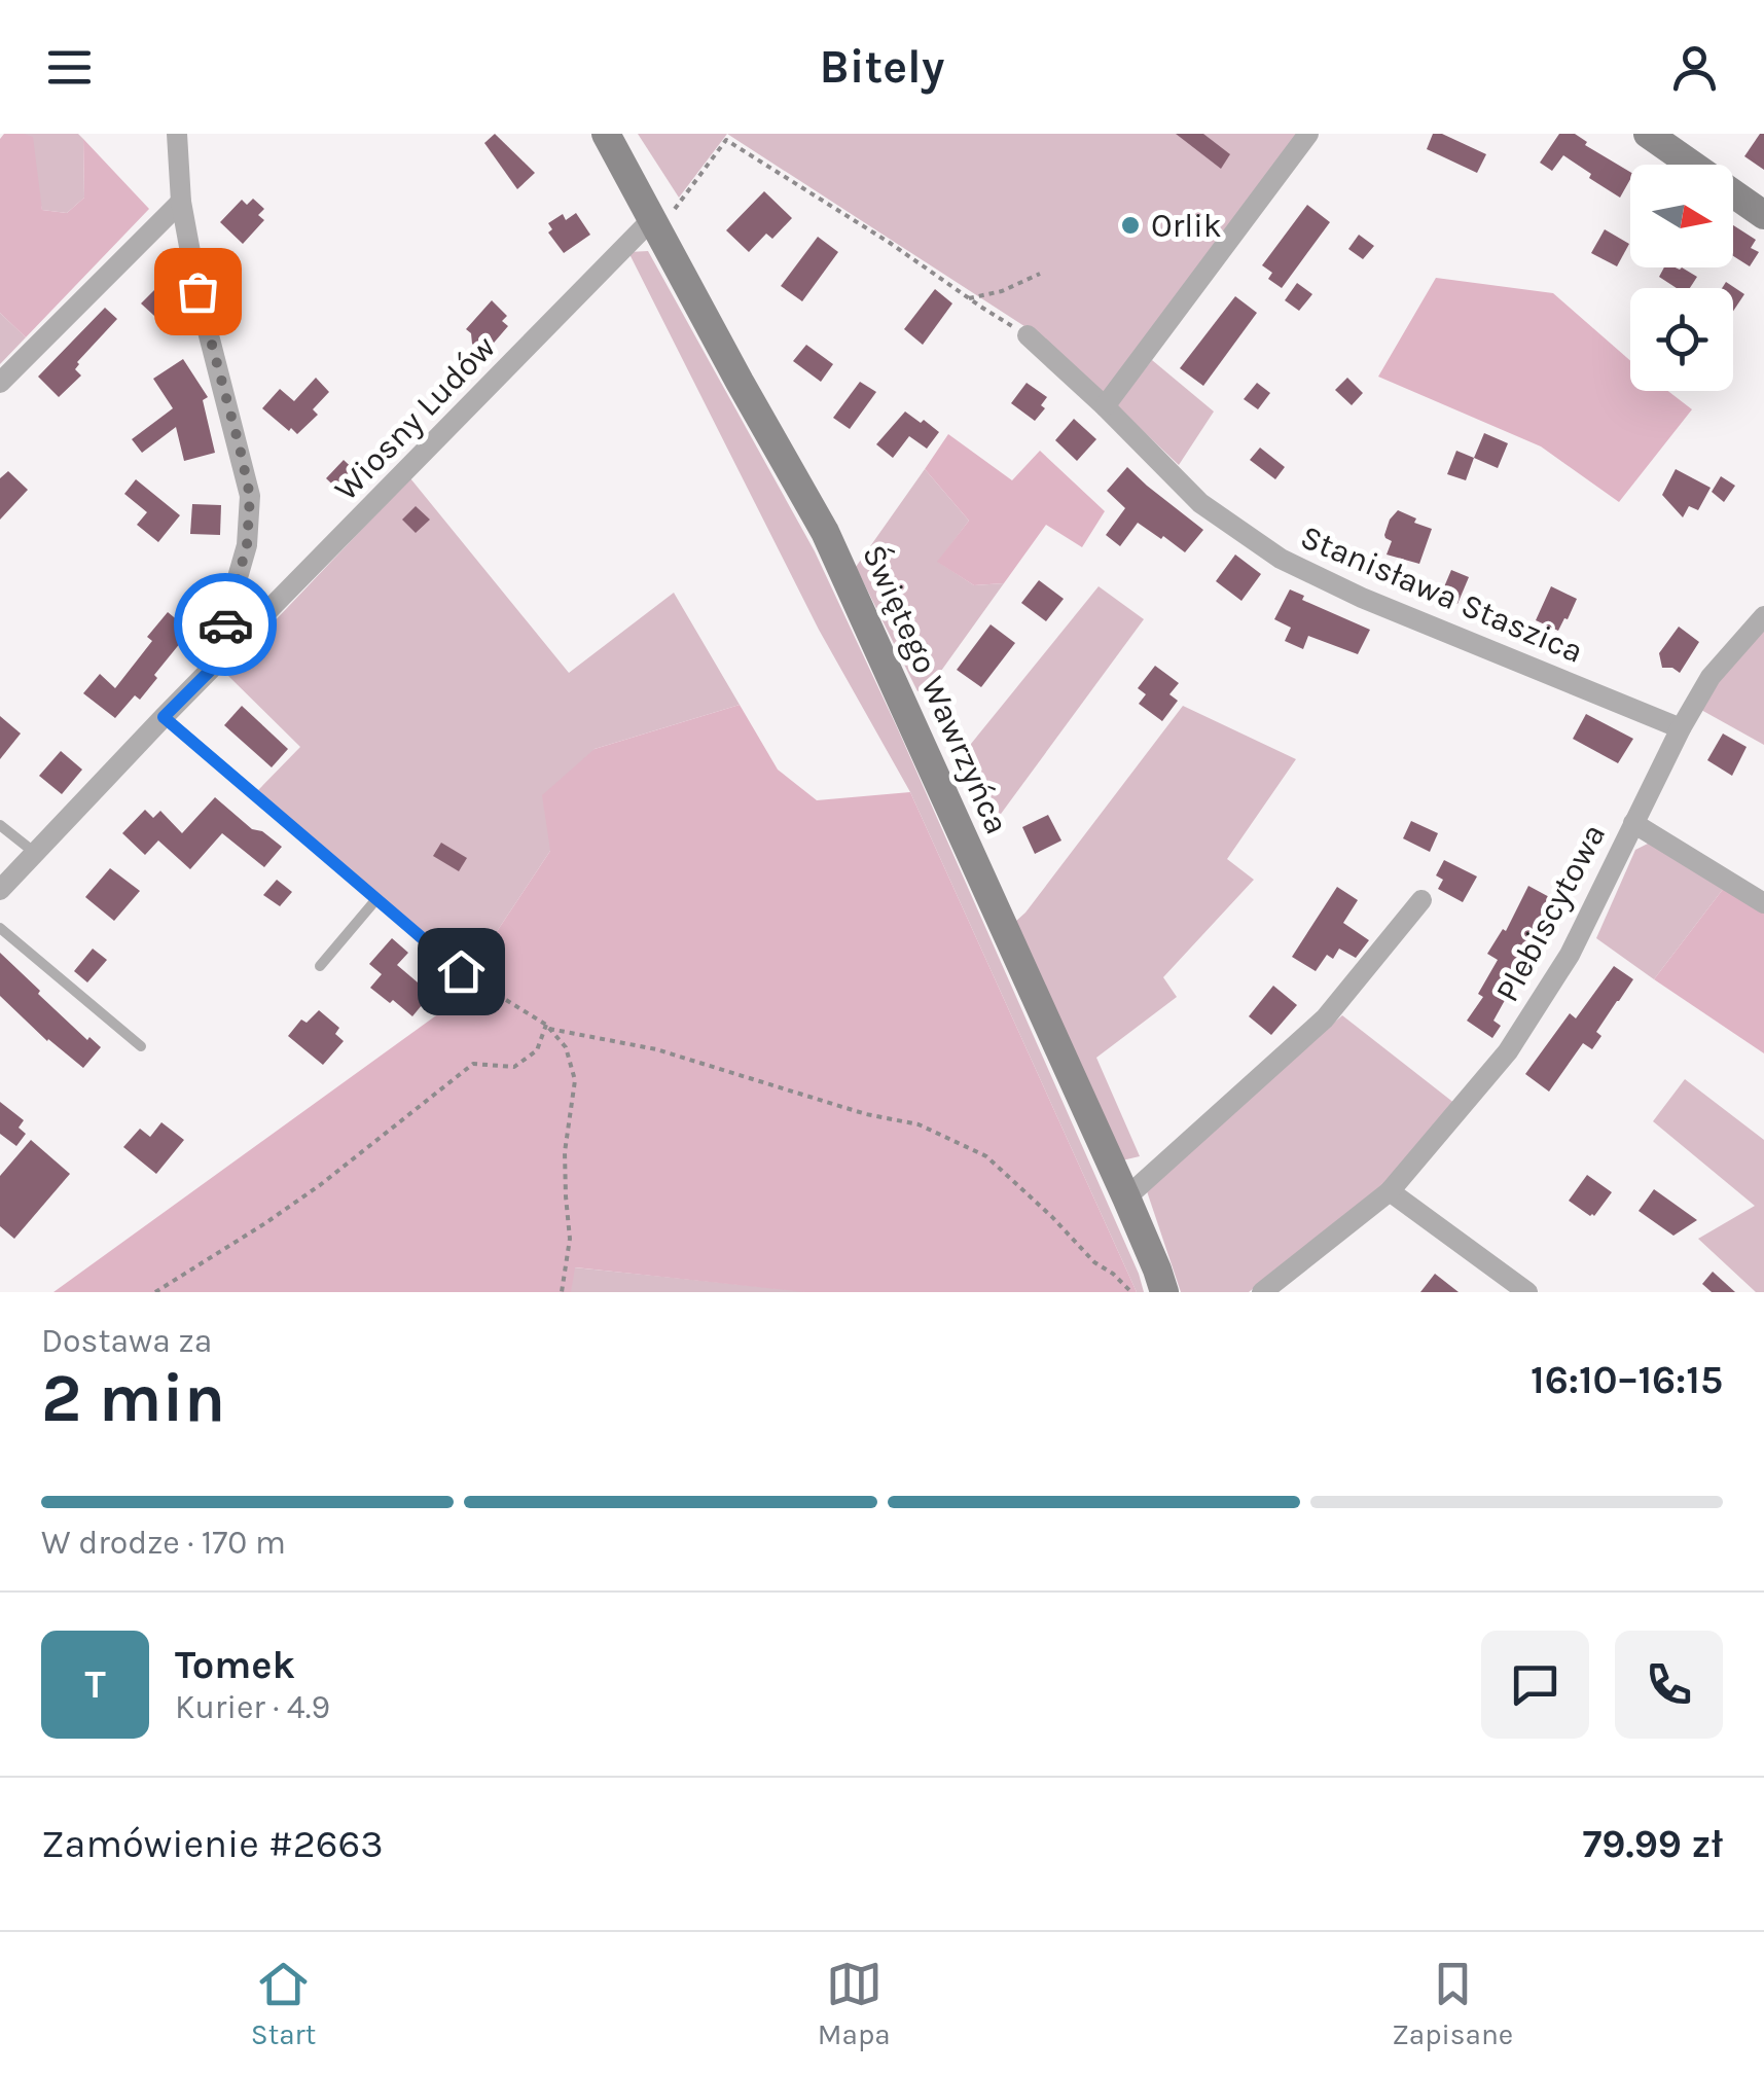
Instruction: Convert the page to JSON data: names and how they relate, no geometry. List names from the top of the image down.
{
  "streets": {
    "street": [
      "Wiosny Ludów",
      "Stanisława Staszica",
      "Świętego Wawrzyńca",
      "Plebiscytowa"
    ]
  },
  "crossings": [
    ["Wiosny Ludów", "Świętego Wawrzyńca"],
    ["Stanisława Staszica", "Plebiscytowa"]
  ],
  "places": ["Orlik"],
  "north": "right",
  "page": {
    "header": "Bitely",
    "heading": ["2 min", "Dostawa za", "16:10–16:15"],
    "panel": [
      "Tomek",
      "Kurier · 4.9",
      "Zamówienie #2663",
      "79.99 zł"
    ],
    "bar": "W drodze · 170 m",
    "round": "T",
    "tabs": ["Start", "Mapa", "Zapisane"]
  }
}
